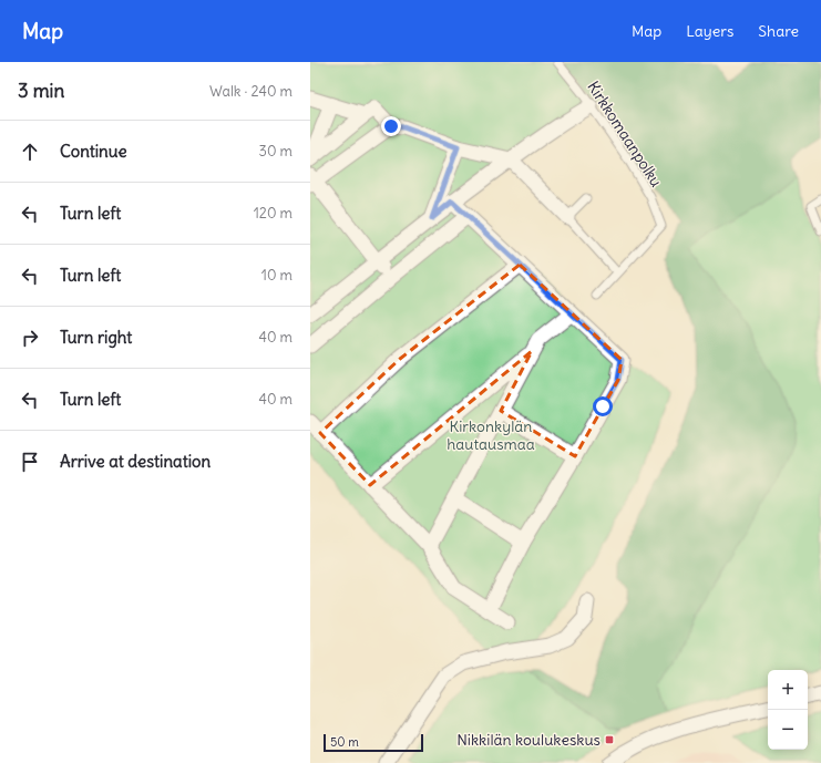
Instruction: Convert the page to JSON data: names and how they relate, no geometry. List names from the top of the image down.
{
  "streets": {
    "lane": ["Kirkkomaanpolku"]
  },
  "parks": ["Kirkonkylän hautausmaa"],
  "places": {
    "transit": ["Nikkilän koulukeskus"]
  },
  "scale_bar": "50 m",
  "page": {
    "header": "Map",
    "nav": ["Map", "Layers", "Share"],
    "heading": ["3 min", "Walk · 240 m"],
    "list": [
      ["Continue", "30 m"],
      ["Turn left", "120 m"],
      ["Turn left", "10 m"],
      ["Turn right", "40 m"],
      ["Turn left", "40 m"],
      "Arrive at destination"
    ],
    "map_buttons": ["+", "−"],
    "scale": "50 m"
  }
}
